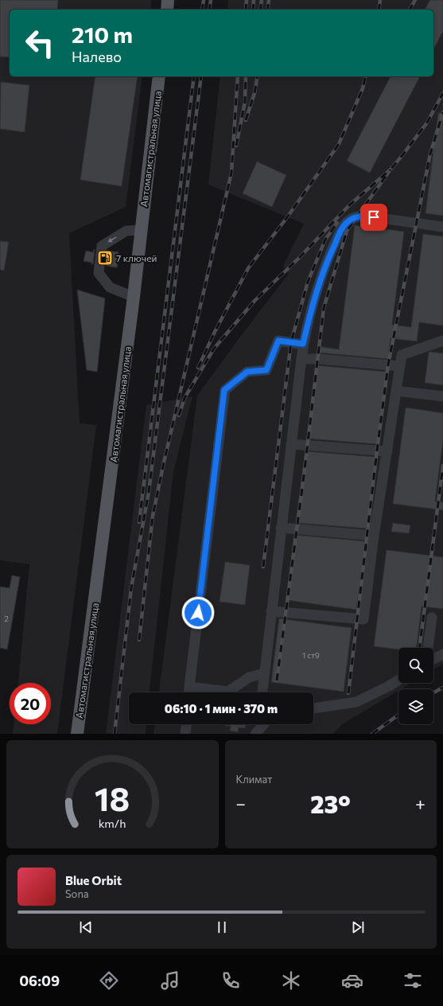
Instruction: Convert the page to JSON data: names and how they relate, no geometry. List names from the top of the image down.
{
  "streets": {
    "main road": ["Автомагистральная улица"]
  },
  "places": {
    "fuel station": ["7 ключей"]
  },
  "house_numbers": ["2", "1 ст9"],
  "page": {
    "turn": ["210 m", "Налево"],
    "limit": "20",
    "trip": "06:10 · 1 мин · 370 m",
    "tile": "Климат",
    "heat": ["−", "23°", "+"],
    "song": ["Blue Orbit", "Sona"],
    "tabs": "06:09",
    "gauge": ["18", "km/h"]
  }
}
